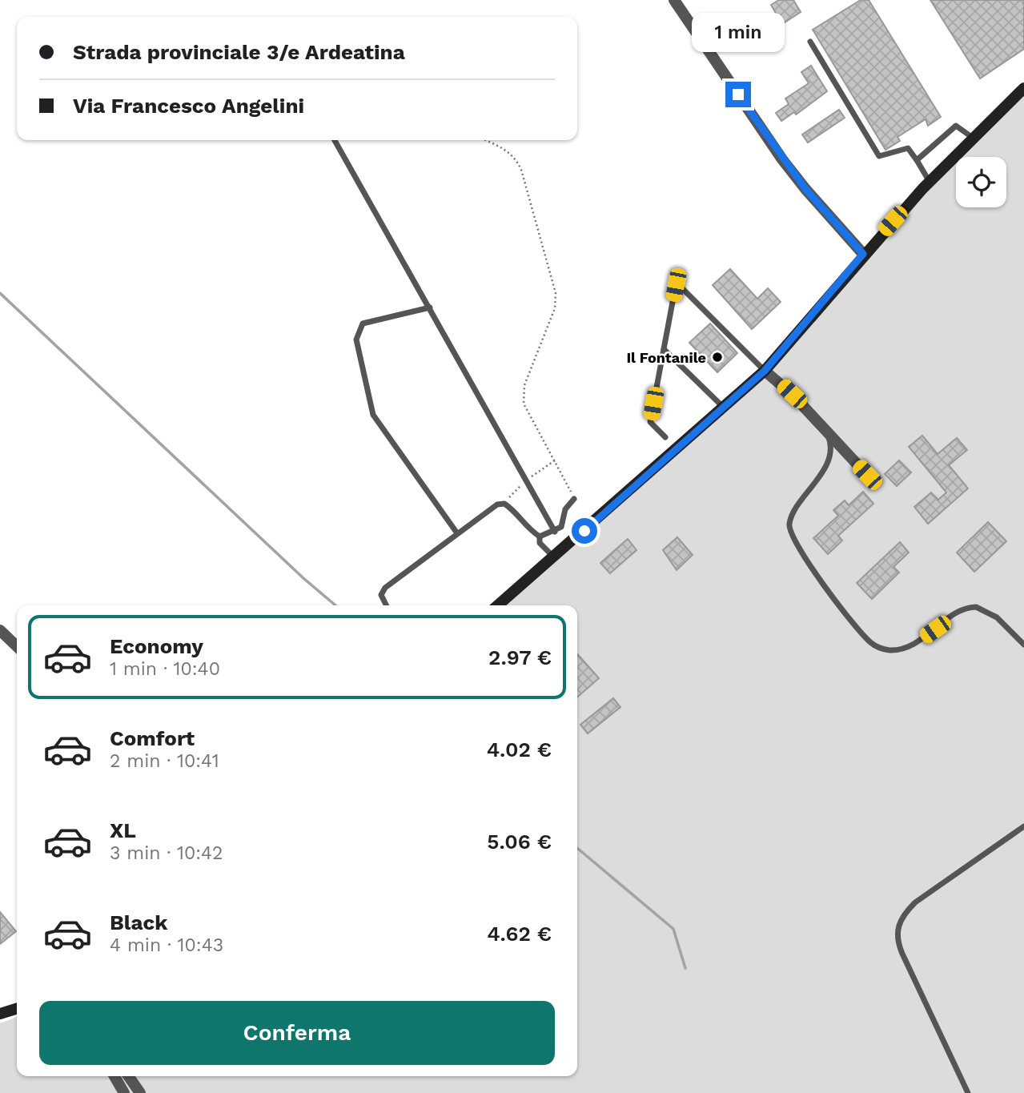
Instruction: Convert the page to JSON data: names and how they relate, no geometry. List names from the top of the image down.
{
  "places": ["Il Fontanile"],
  "page": {
    "bubble": "1 min",
    "banner": ["Strada provinciale 3/e Ardeatina", "Via Francesco Angelini"],
    "list": [
      {
        "name": "Economy",
        "note": "1 min · 10:40",
        "value": "2.97 €"
      },
      {
        "name": "Comfort",
        "note": "2 min · 10:41",
        "value": "4.02 €"
      },
      {
        "name": "XL",
        "note": "3 min · 10:42",
        "value": "5.06 €"
      },
      {
        "name": "Black",
        "note": "4 min · 10:43",
        "value": "4.62 €"
      }
    ],
    "buttons": "Conferma"
  }
}
